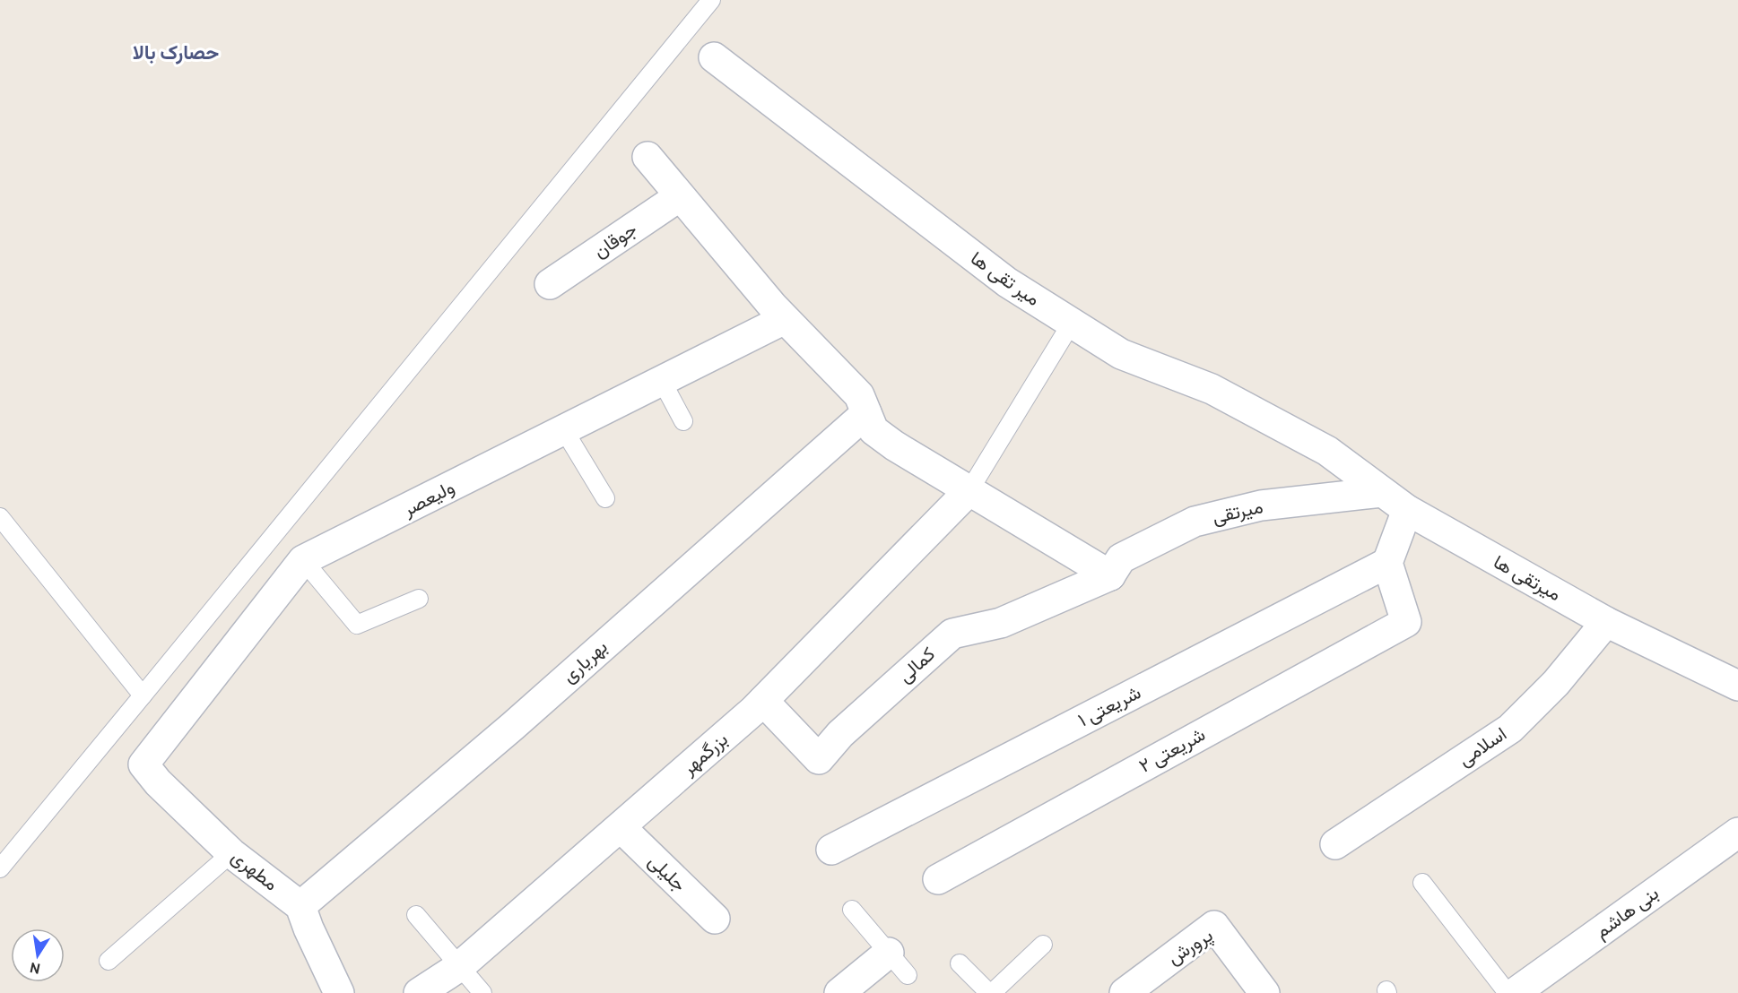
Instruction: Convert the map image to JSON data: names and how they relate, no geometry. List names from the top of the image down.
{
  "streets": {
    "street": [
      "جوقان",
      "میر تقی ها",
      "ولیعصر",
      "میرتقی",
      "میرتقی ها",
      "بهریاری",
      "کمالی",
      "شریعتی ۱",
      "اسلامی",
      "شریعتی ۲",
      "بزرگمهر",
      "مطهری",
      "جلیلی",
      "بنی هاشم",
      "پرورش"
    ]
  },
  "crossings": [
    ["میر تقی ها", "میرتقی ها"],
    ["ولیعصر", "مطهری"],
    ["میرتقی", "میرتقی ها"],
    ["میرتقی", "کمالی"],
    ["میرتقی ها", "اسلامی"],
    ["بهریاری", "مطهری"],
    ["کمالی", "بزرگمهر"],
    ["شریعتی ۱", "شریعتی ۲"],
    ["بزرگمهر", "جلیلی"]
  ],
  "districts": ["حصارک بالا"],
  "north": "bottom"
}
